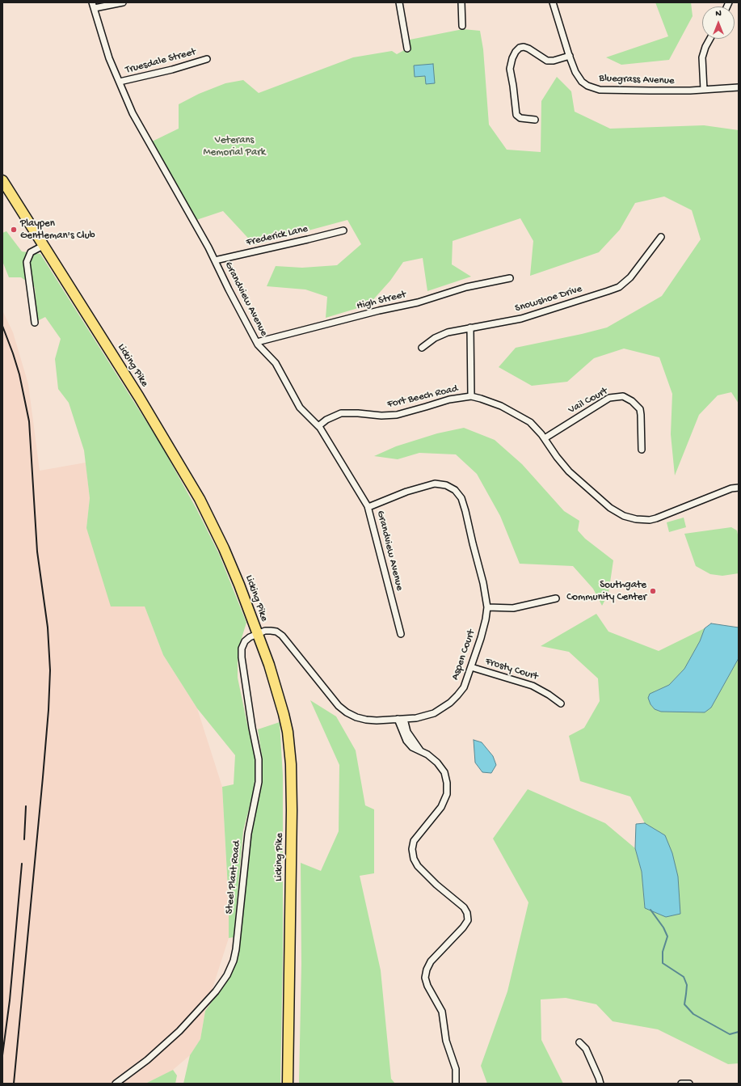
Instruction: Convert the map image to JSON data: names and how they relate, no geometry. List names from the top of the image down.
{
  "streets": {
    "main road": ["Licking Pike"],
    "street": [
      "Truesdale Street",
      "Bluegrass Avenue",
      "Frederick Lane",
      "Grandview Avenue",
      "Snowshoe Drive",
      "High Street",
      "Fort Beech Road",
      "Vail Court",
      "Aspen Court",
      "Frosty Court",
      "Steel Plant Road"
    ]
  },
  "crossings": [
    ["Truesdale Street", "Grandview Avenue"],
    ["Frederick Lane", "Grandview Avenue"],
    ["Grandview Avenue", "High Street"],
    ["Grandview Avenue", "Fort Beech Road"],
    ["Grandview Avenue", "Aspen Court"],
    ["Licking Pike", "Aspen Court"],
    ["Licking Pike", "Steel Plant Road"],
    ["Fort Beech Road", "Vail Court"],
    ["Aspen Court", "Frosty Court"],
    ["Aspen Court", "Steel Plant Road"]
  ],
  "parks": ["Veterans Memorial Park"],
  "places": ["Playpen Gentleman's Club", "Southgate Community Center"],
  "north": "top"
}
